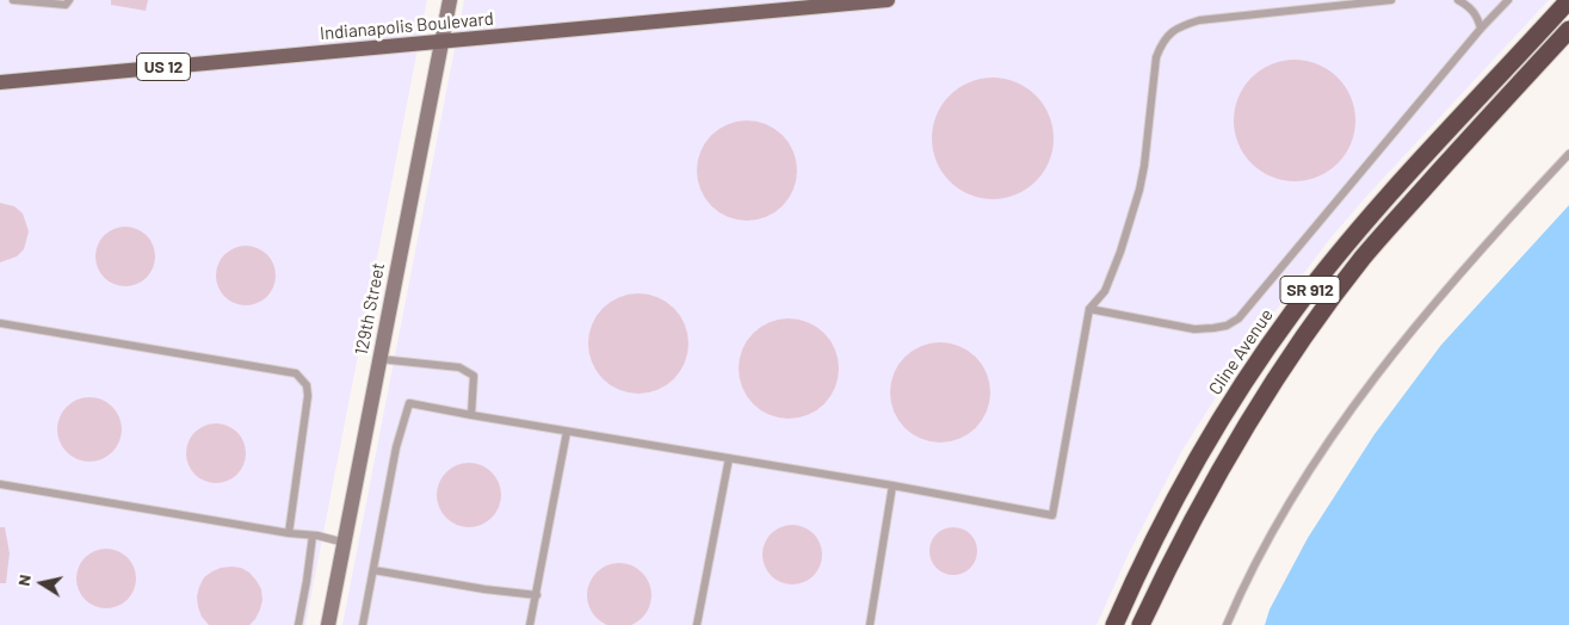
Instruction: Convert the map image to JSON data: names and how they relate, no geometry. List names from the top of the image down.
{
  "streets": {
    "highway": ["SR 912", "Cline Avenue"],
    "main road": ["Indianapolis Boulevard", "US 12", "129th Street"]
  },
  "crossings": [
    ["Indianapolis Boulevard", "129th Street"]
  ],
  "north": "left"
}
